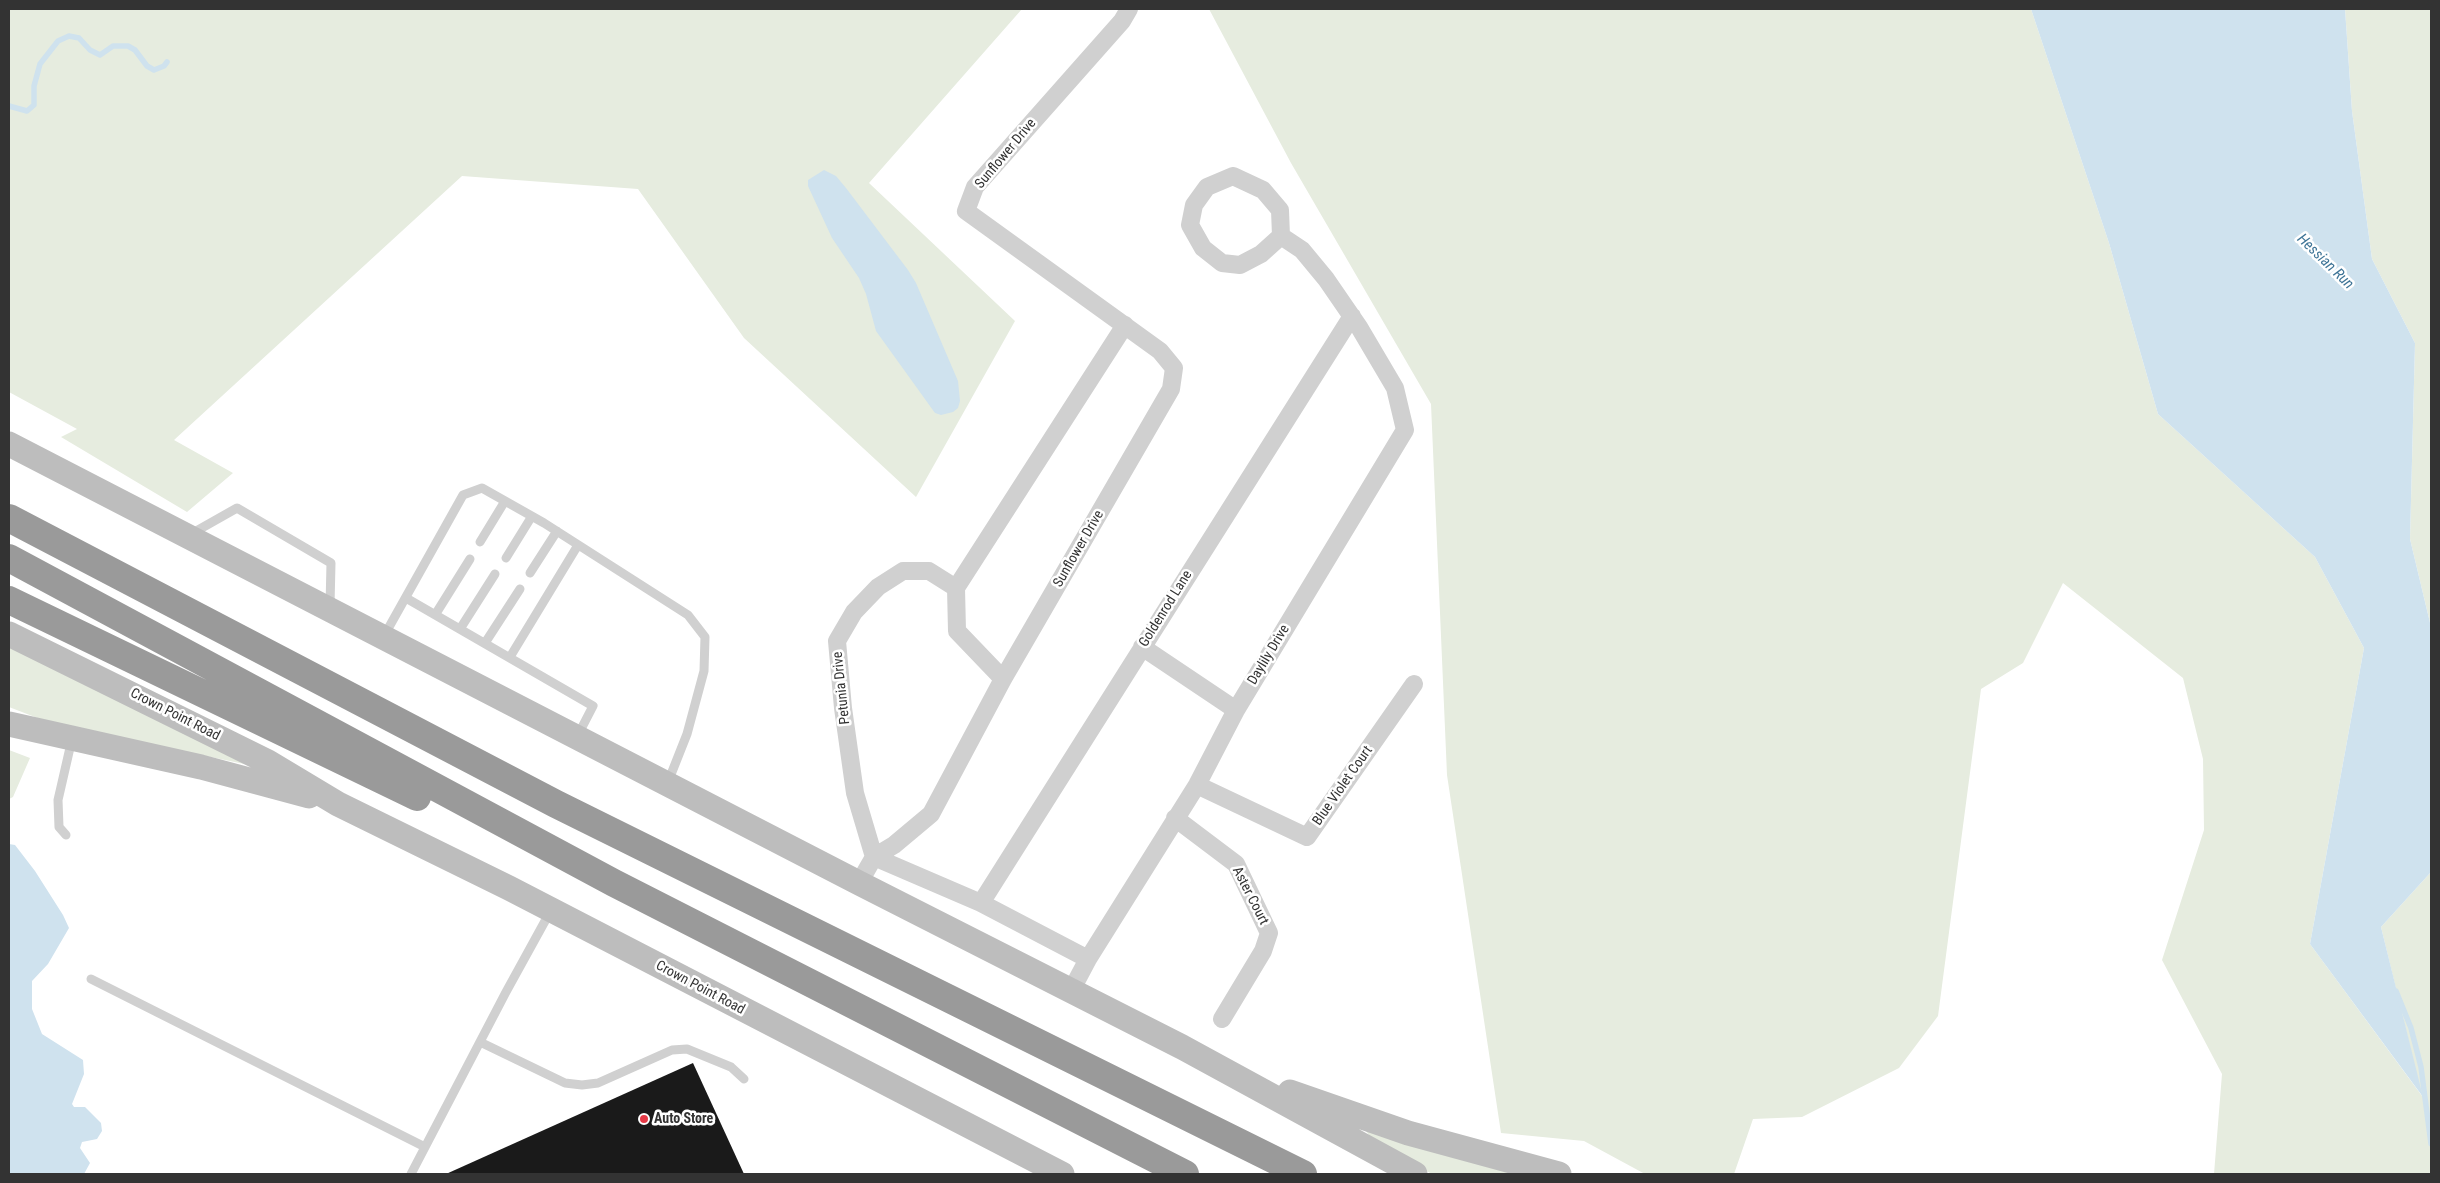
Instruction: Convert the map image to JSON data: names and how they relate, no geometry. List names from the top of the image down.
{
  "streets": {
    "main road": ["Crown Point Road"],
    "street": [
      "Sunflower Drive",
      "Goldenrod Lane",
      "Daylily Drive",
      "Petunia Drive",
      "Blue Violet Court",
      "Aster Court"
    ]
  },
  "crossings": [
    ["Sunflower Drive", "Petunia Drive"],
    ["Goldenrod Lane", "Daylily Drive"],
    ["Daylily Drive", "Blue Violet Court"],
    ["Daylily Drive", "Aster Court"]
  ],
  "water": ["Hessian Run"],
  "places": ["Auto Store"]
}
